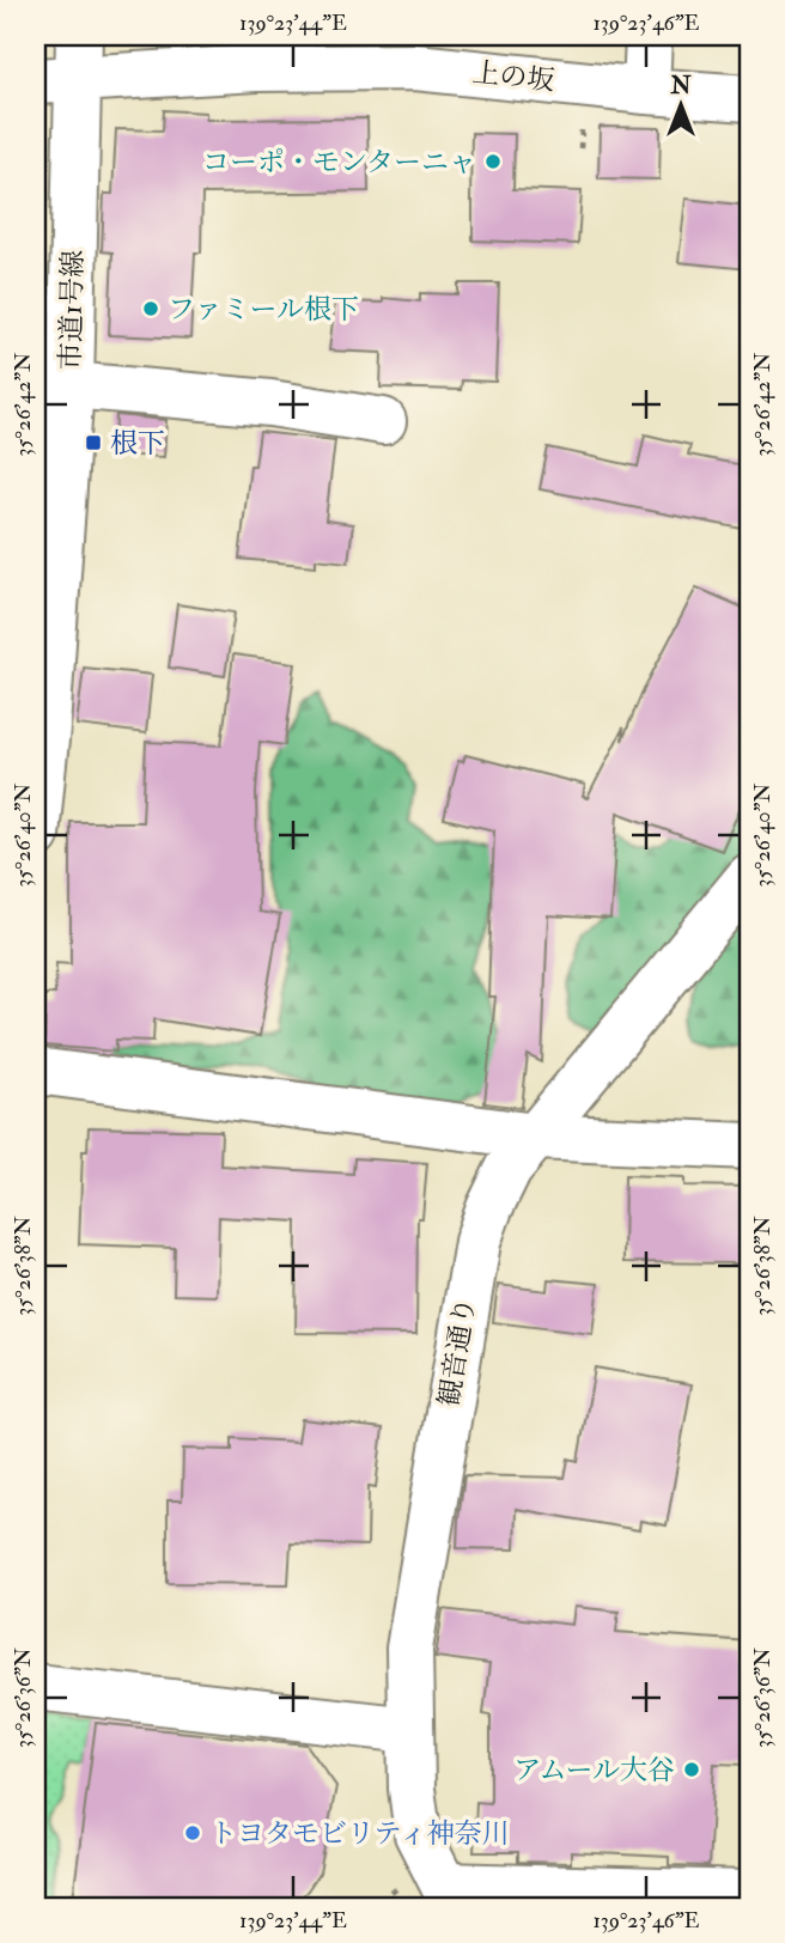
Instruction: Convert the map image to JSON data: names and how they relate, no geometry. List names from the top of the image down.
{
  "streets": {
    "street": ["上の坂", "市道1号線", "観音通り"]
  },
  "crossings": [
    ["上の坂", "市道1号線"]
  ],
  "places": {
    "other": [
      "コーポ・モンターニャ",
      "ファミール根下",
      "アムール大谷",
      "トヨタモビリティ神奈川"
    ],
    "transit": ["根下"]
  },
  "north": "top",
  "coordinates": [
    "139°23'44\"E",
    "139°23'46\"E",
    "35°26'42\"N",
    "35°26'40\"N",
    "35°26'38\"N",
    "35°26'36\"N"
  ]
}
